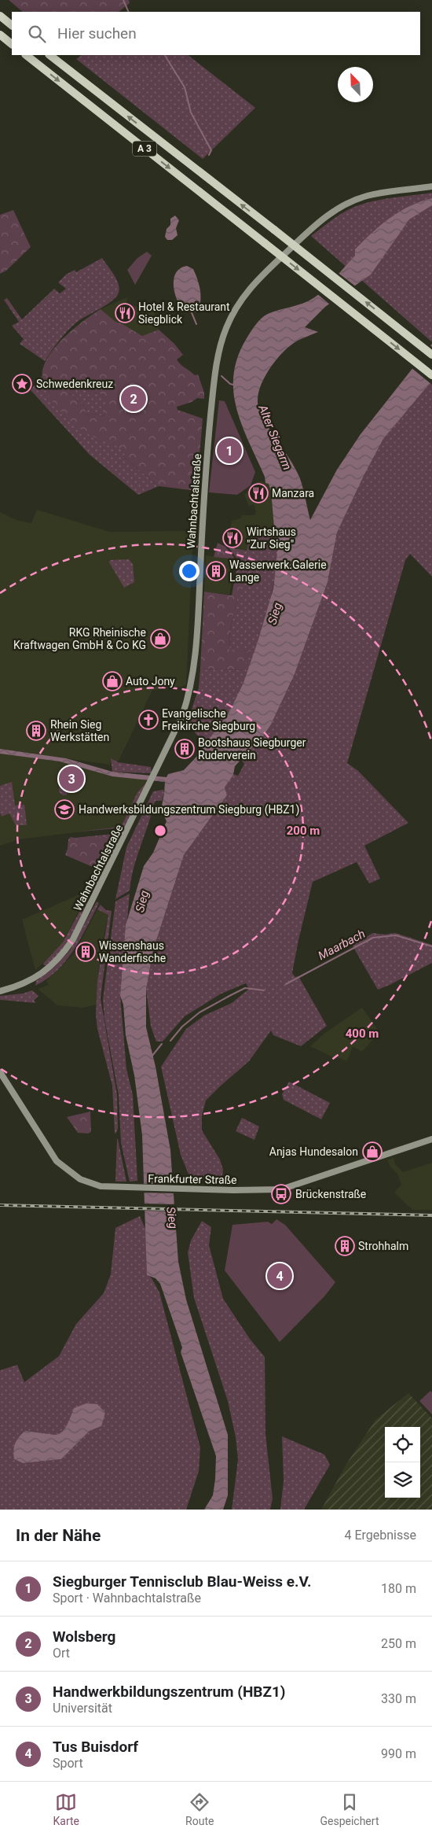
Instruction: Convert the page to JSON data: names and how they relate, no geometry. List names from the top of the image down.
{
  "streets": {
    "highway": ["A 3"],
    "main road": ["Wahnbachtalstraße", "Frankfurter Straße"]
  },
  "water": ["Alter Siegarm", "Sieg", "Maarbach"],
  "places": {
    "restaurant": ["Hotel & Restaurant Siegblick", "Manzara", "Wirtshaus \"Zur Sieg\""],
    "place": ["Schwedenkreuz"],
    "building": [
      "Wasserwerk.Galerie Lange",
      "Rhein Sieg Werkstätten",
      "Bootshaus Siegburger Ruderverein",
      "Wissenshaus Wanderfische",
      "Strohhalm"
    ],
    "shop": ["RKG Rheinische Kraftwagen GmbH & Co KG", "Auto Jony", "Anjas Hundesalon"],
    "church": ["Evangelische Freikirche Siegburg"],
    "school or university": ["Handwerksbildungszentrum Siegburg (HBZ1)"],
    "bus stop": ["Brückenstraße"]
  },
  "north": "top left",
  "page": {
    "search": "Hier suchen",
    "pins": [
      "2",
      "1",
      "3",
      "4"
    ],
    "heading": ["In der Nähe", "4 Ergebnisse"],
    "list": [
      {
        "mark": "1",
        "name": "Siegburger Tennisclub Blau-Weiss e.V.",
        "note": "Sport · Wahnbachtalstraße",
        "value": "180 m"
      },
      {
        "mark": "2",
        "name": "Wolsberg",
        "note": "Ort",
        "value": "250 m"
      },
      {
        "mark": "3",
        "name": "Handwerkbildungszentrum (HBZ1)",
        "note": "Universität",
        "value": "330 m"
      },
      {
        "mark": "4",
        "name": "Tus Buisdorf",
        "note": "Sport",
        "value": "990 m"
      }
    ],
    "nav": ["Karte", "Route", "Gespeichert"]
  },
  "rings": ["200 m", "400 m"]
}
